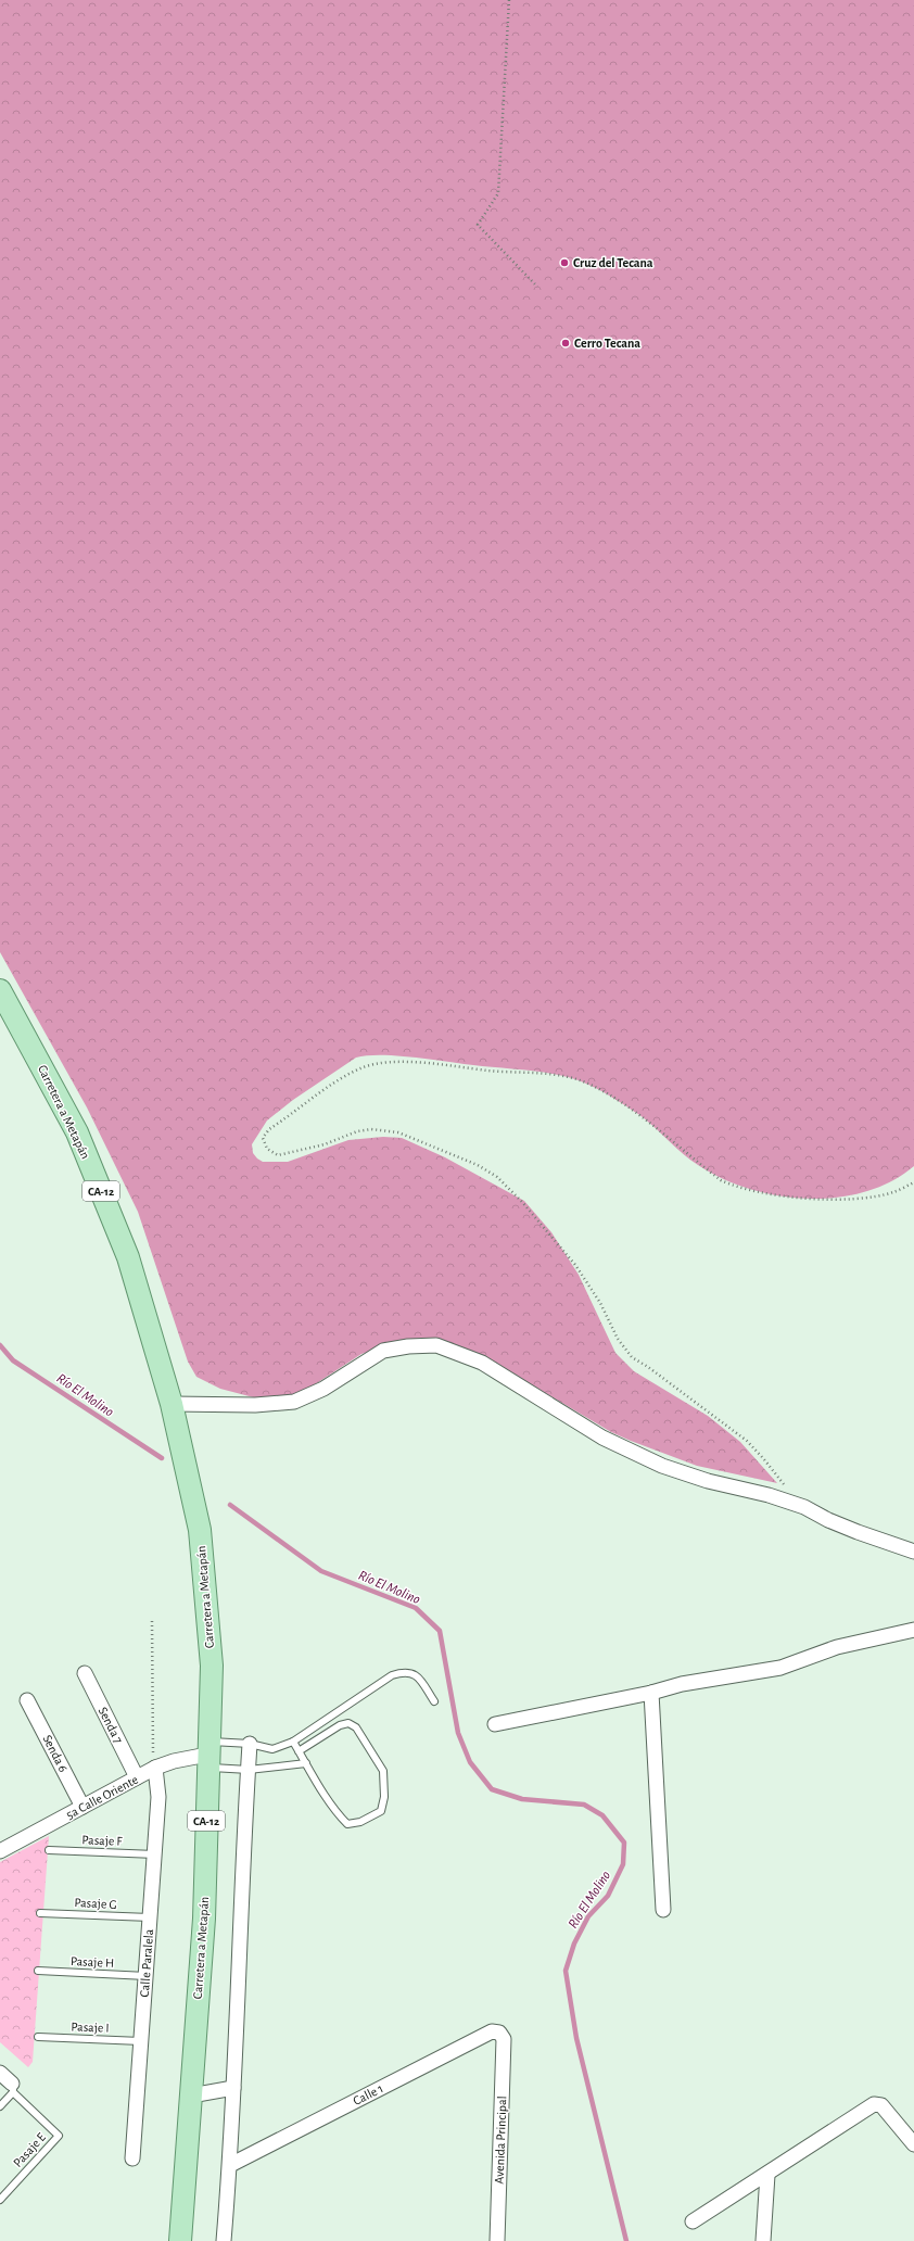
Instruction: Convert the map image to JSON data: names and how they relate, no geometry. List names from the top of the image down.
{
  "streets": {
    "main road": ["Carretera a Metapán", "CA-12"],
    "street": [
      "Senda 7",
      "Senda 6",
      "5a Calle Oriente",
      "Calle Paralela",
      "Calle 1",
      "Avenida Principal"
    ],
    "lane": [
      "Pasaje F",
      "Pasaje G",
      "Pasaje H",
      "Pasaje I",
      "Pasaje E"
    ]
  },
  "crossings": [
    ["Carretera a Metapán", "5a Calle Oriente"],
    ["Senda 7", "5a Calle Oriente"],
    ["Senda 6", "5a Calle Oriente"],
    ["5a Calle Oriente", "Calle Paralela"],
    ["Pasaje F", "Calle Paralela"],
    ["Pasaje G", "Calle Paralela"],
    ["Pasaje H", "Calle Paralela"],
    ["Calle Paralela", "Pasaje I"],
    ["Calle 1", "Avenida Principal"]
  ],
  "water": ["Río El Molino"],
  "places": ["Cruz del Tecana", "Cerro Tecana"]
}
